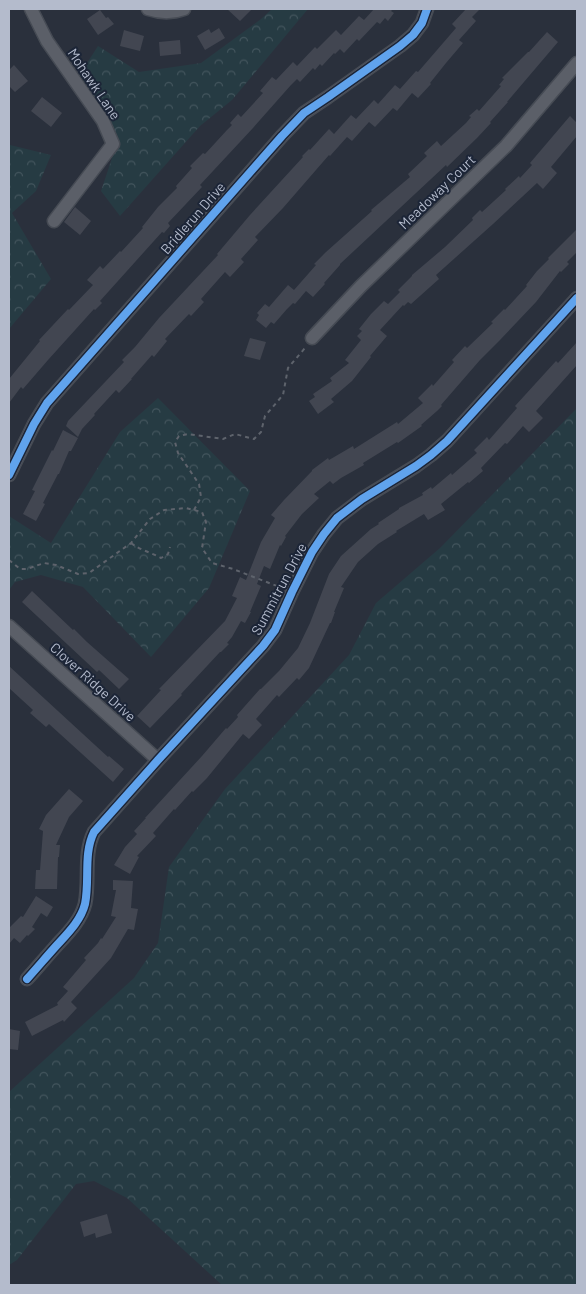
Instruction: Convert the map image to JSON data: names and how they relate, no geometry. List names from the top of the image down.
{
  "streets": {
    "street": [
      "Mohawk Lane",
      "Meadoway Court",
      "Bridlerun Drive",
      "Summitrun Drive",
      "Clover Ridge Drive"
    ]
  },
  "crossings": [
    ["Summitrun Drive", "Clover Ridge Drive"]
  ]
}
